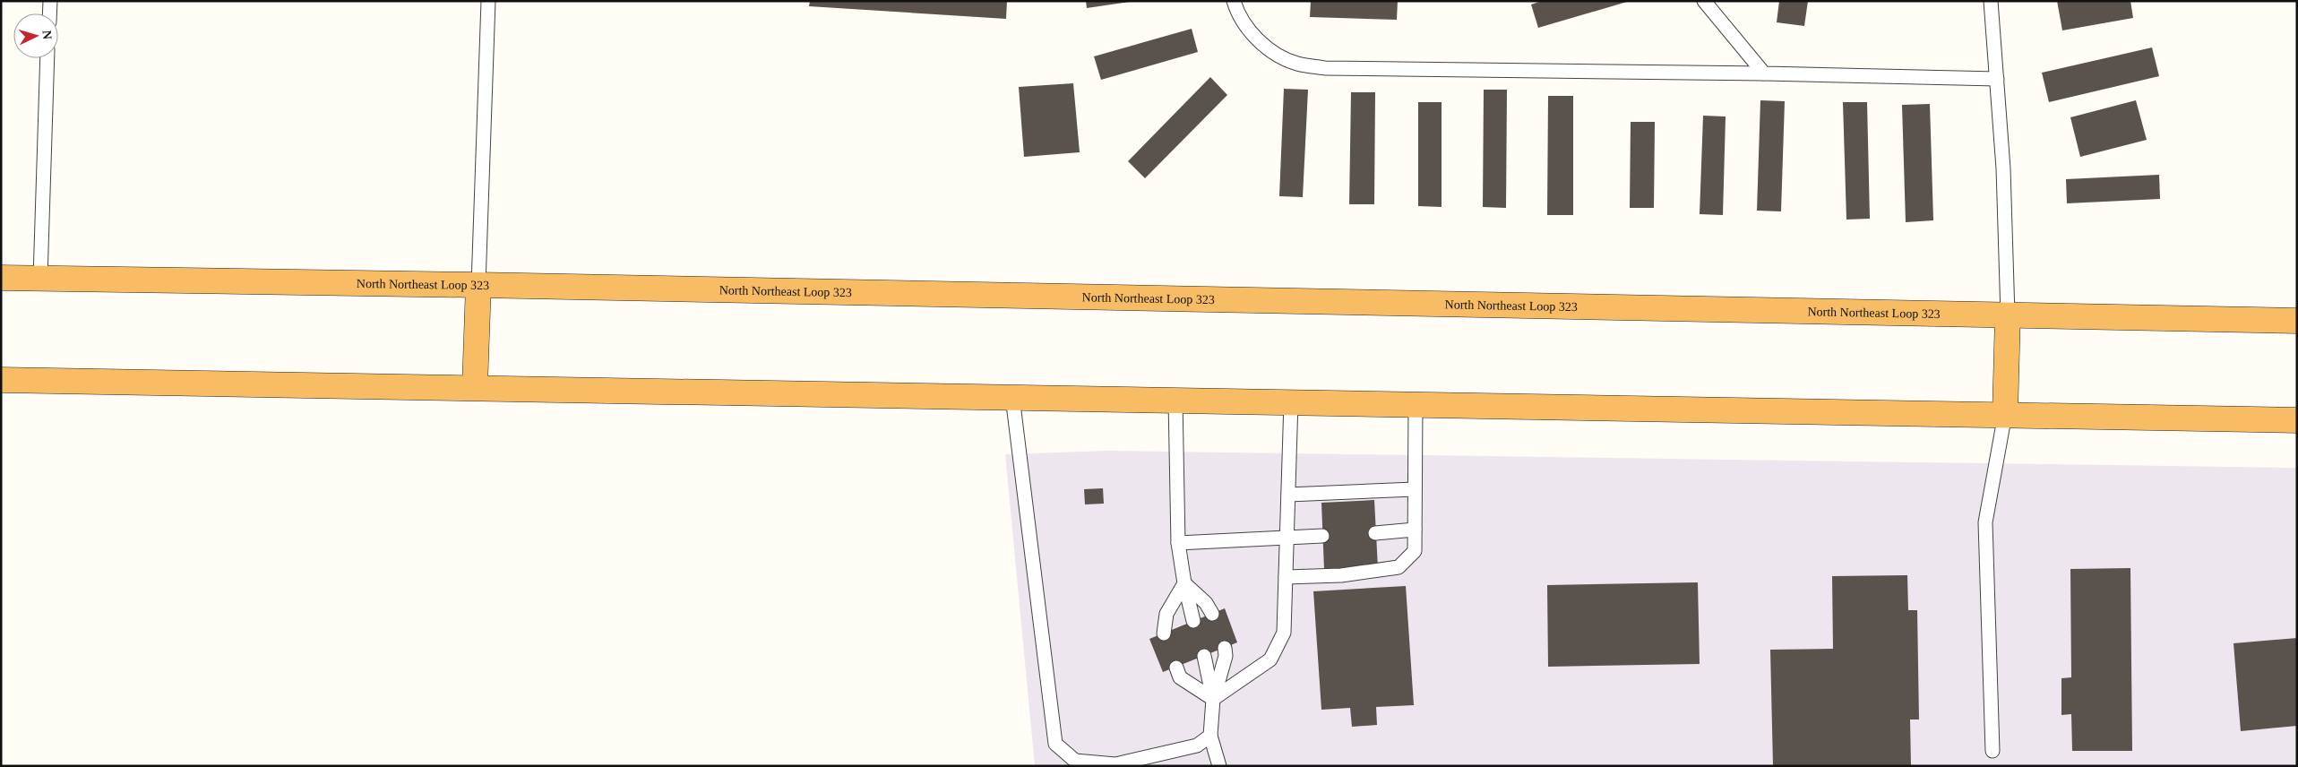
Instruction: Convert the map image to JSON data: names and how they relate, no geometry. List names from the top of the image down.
{
  "streets": {
    "highway": ["North Northeast Loop 323"]
  },
  "north": "right"
}
